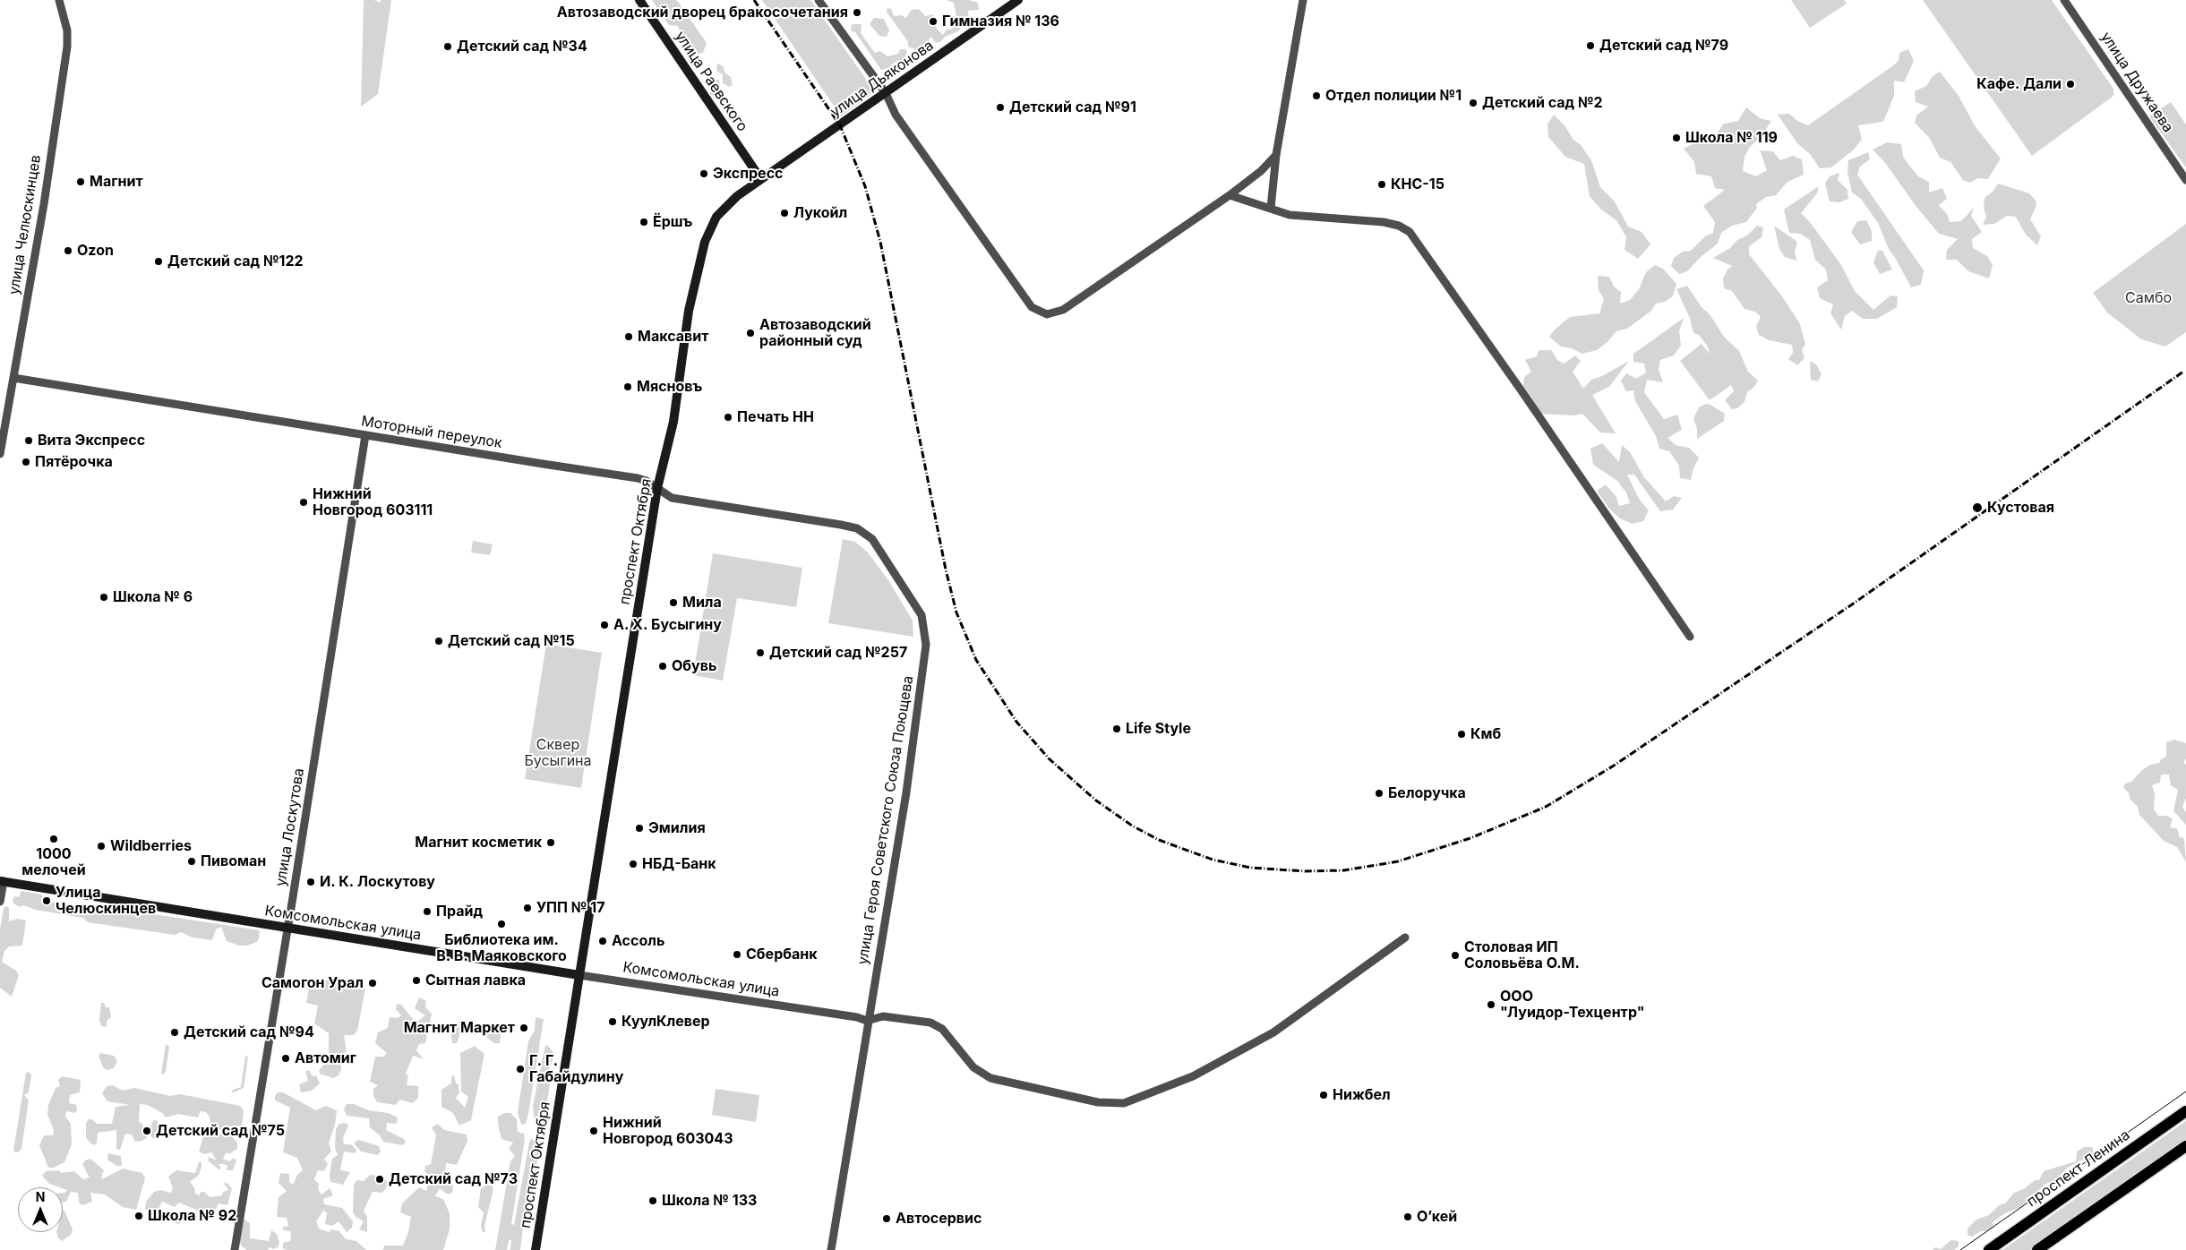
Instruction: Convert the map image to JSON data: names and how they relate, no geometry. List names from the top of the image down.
{
  "streets": {
    "main road": [
      "улица Дьяконова",
      "улица Раевского",
      "проспект Октября",
      "Комсомольская улица",
      "проспект Ленина"
    ],
    "street": [
      "улица Дружаева",
      "улица Челюскинцев",
      "Моторный переулок",
      "улица Героя Советского Союза Поющева",
      "улица Лоскутова"
    ]
  },
  "crossings": [
    ["улица Дьяконова", "улица Раевского"],
    ["улица Дьяконова", "проспект Октября"],
    ["улица Раевского", "проспект Октября"],
    ["улица Челюскинцев", "Моторный переулок"],
    ["Моторный переулок", "проспект Октября"],
    ["Моторный переулок", "улица Героя Советского Союза Поющева"],
    ["Моторный переулок", "улица Лоскутова"],
    ["проспект Октября", "Комсомольская улица"],
    ["улица Героя Советского Союза Поющева", "Комсомольская улица"],
    ["улица Лоскутова", "Комсомольская улица"]
  ],
  "parks": ["Самбо", "Сквер Бусыгина"],
  "places": [
    "Автозаводский дворец бракосочетания",
    "Гимназия № 136",
    "Детский сад №79",
    "Детский сад №34",
    "Кафе. Дали",
    "Отдел полиции №1",
    "Детский сад №2",
    "Детский сад №91",
    "Школа № 119",
    "Экспресс",
    "Магнит",
    "КНС-15",
    "Лукойл",
    "Ёршъ",
    "Ozon",
    "Детский сад №122",
    "Автозаводский районный суд",
    "Максавит",
    "Мясновъ",
    "Печать НН",
    "Вита Экспресс",
    "Пятёрочка",
    "Нижний Новгород 603111",
    "Кустовая",
    "Школа № 6",
    "Мила",
    "А. Х. Бусыгину",
    "Детский сад №15",
    "Детский сад №257",
    "Обувь",
    "Life Style",
    "Кмб",
    "Белоручка",
    "Эмилия",
    "1000 мелочей",
    "Магнит косметик",
    "Wildberries",
    "Пивоман",
    "НБД-Банк",
    "И. К. Лоскутову",
    "Улица Челюскинцев",
    "УПП № 17",
    "Прайд",
    "Библиотека им. В. В. Маяковского",
    "Ассоль",
    "Сбербанк",
    "Столовая ИП Соловьёва О.М.",
    "Сытная лавка",
    "Самогон Урал",
    "ООО \"Луидор-Техцентр\"",
    "КуулКлевер",
    "Магнит Маркет",
    "Детский сад №94",
    "Автомиг",
    "Г. Г. Габайдулину",
    "Нижбел",
    "Детский сад №75",
    "Нижний Новгород 603043",
    "Детский сад №73",
    "Школа № 133",
    "Школа № 92",
    "О’кей",
    "Автосервис"
  ],
  "north": "top"
}
